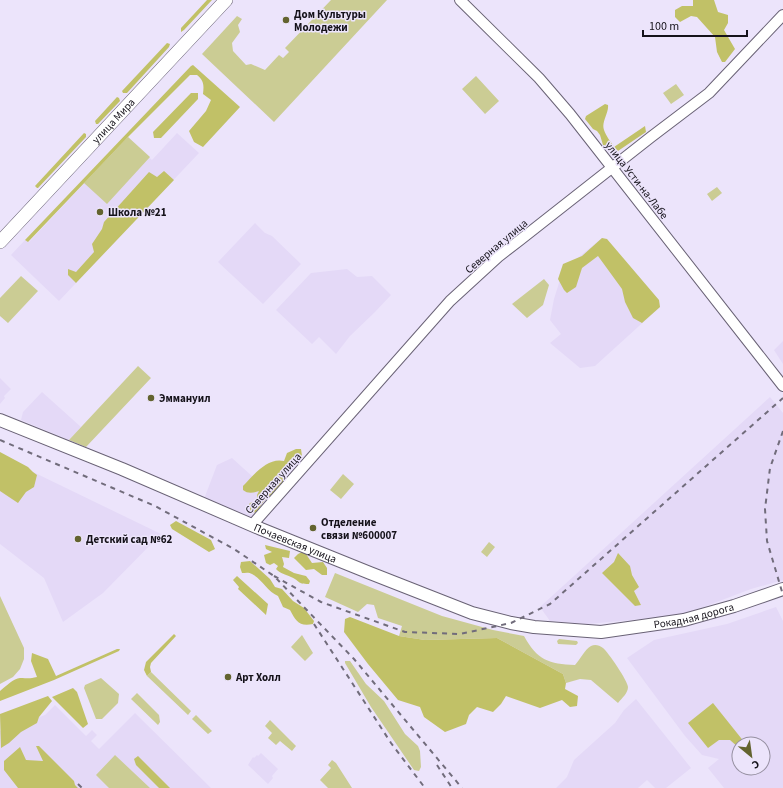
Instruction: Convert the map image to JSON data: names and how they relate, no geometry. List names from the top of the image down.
{
  "streets": {
    "main road": ["улица Мира", "Почаевская улица", "Рокадная дорога"],
    "street": ["улица Усти-на-Лабе", "Северная улица"]
  },
  "crossings": [
    ["улица Усти-на-Лабе", "Северная улица"],
    ["Северная улица", "Почаевская улица"],
    ["Почаевская улица", "Рокадная дорога"]
  ],
  "places": [
    "Дом Культуры Молодежи",
    "Школа №21",
    "Эммануил",
    "Отделение связи №600007",
    "Детский сад №62",
    "Арт Холл"
  ],
  "scale_bar": "100 m",
  "north": "bottom right"
}
